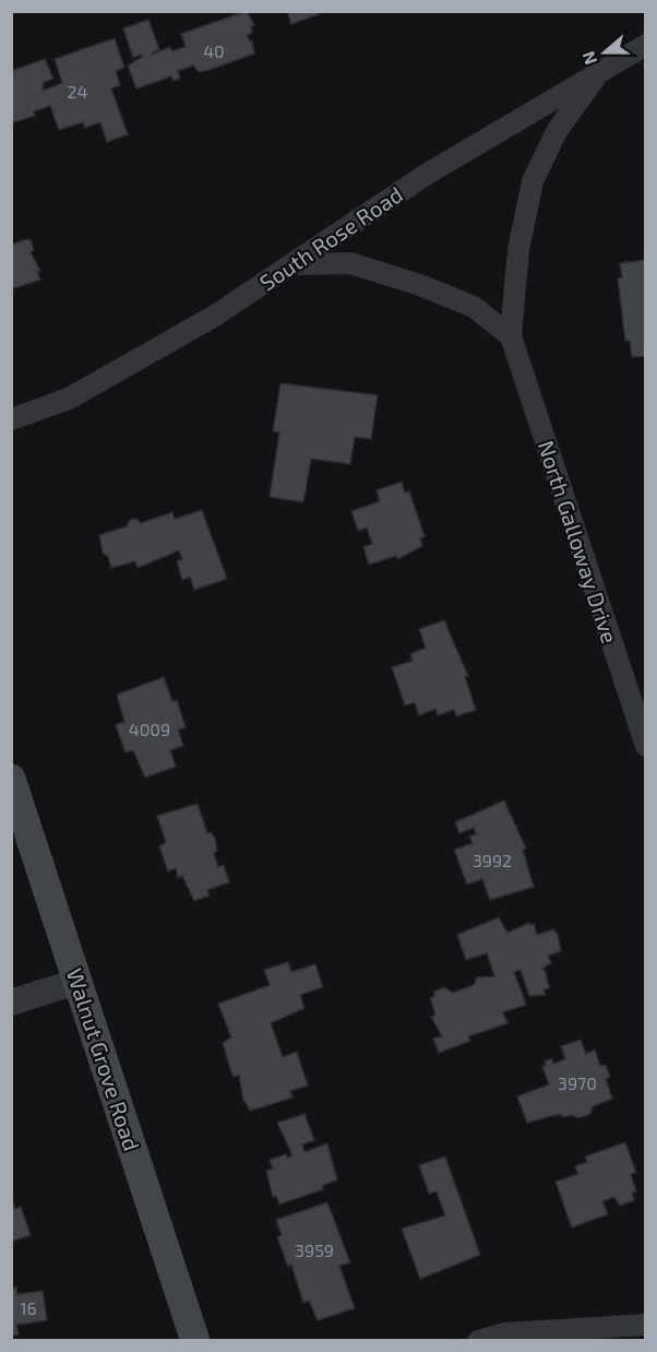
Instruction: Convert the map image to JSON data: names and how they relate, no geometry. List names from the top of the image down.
{
  "streets": {
    "main road": ["Walnut Grove Road"],
    "street": ["South Rose Road", "North Galloway Drive"]
  },
  "crossings": [
    ["South Rose Road", "North Galloway Drive"]
  ],
  "house_numbers": [
    "40",
    "24",
    "4009",
    "3992",
    "3970",
    "3959",
    "16"
  ],
  "north": "left"
}
